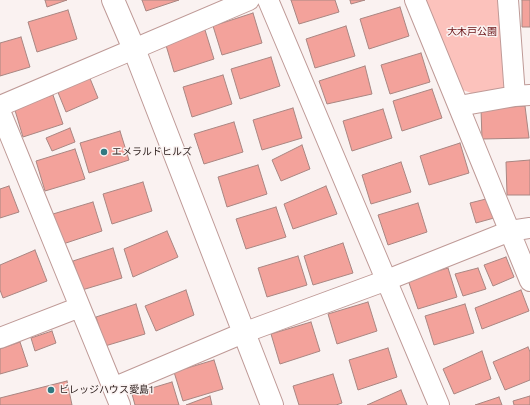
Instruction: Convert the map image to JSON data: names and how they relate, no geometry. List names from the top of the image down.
{
  "parks": ["大木戸公園"],
  "places": ["エメラルドヒルズ", "ビレッジハウス愛島1"]
}
